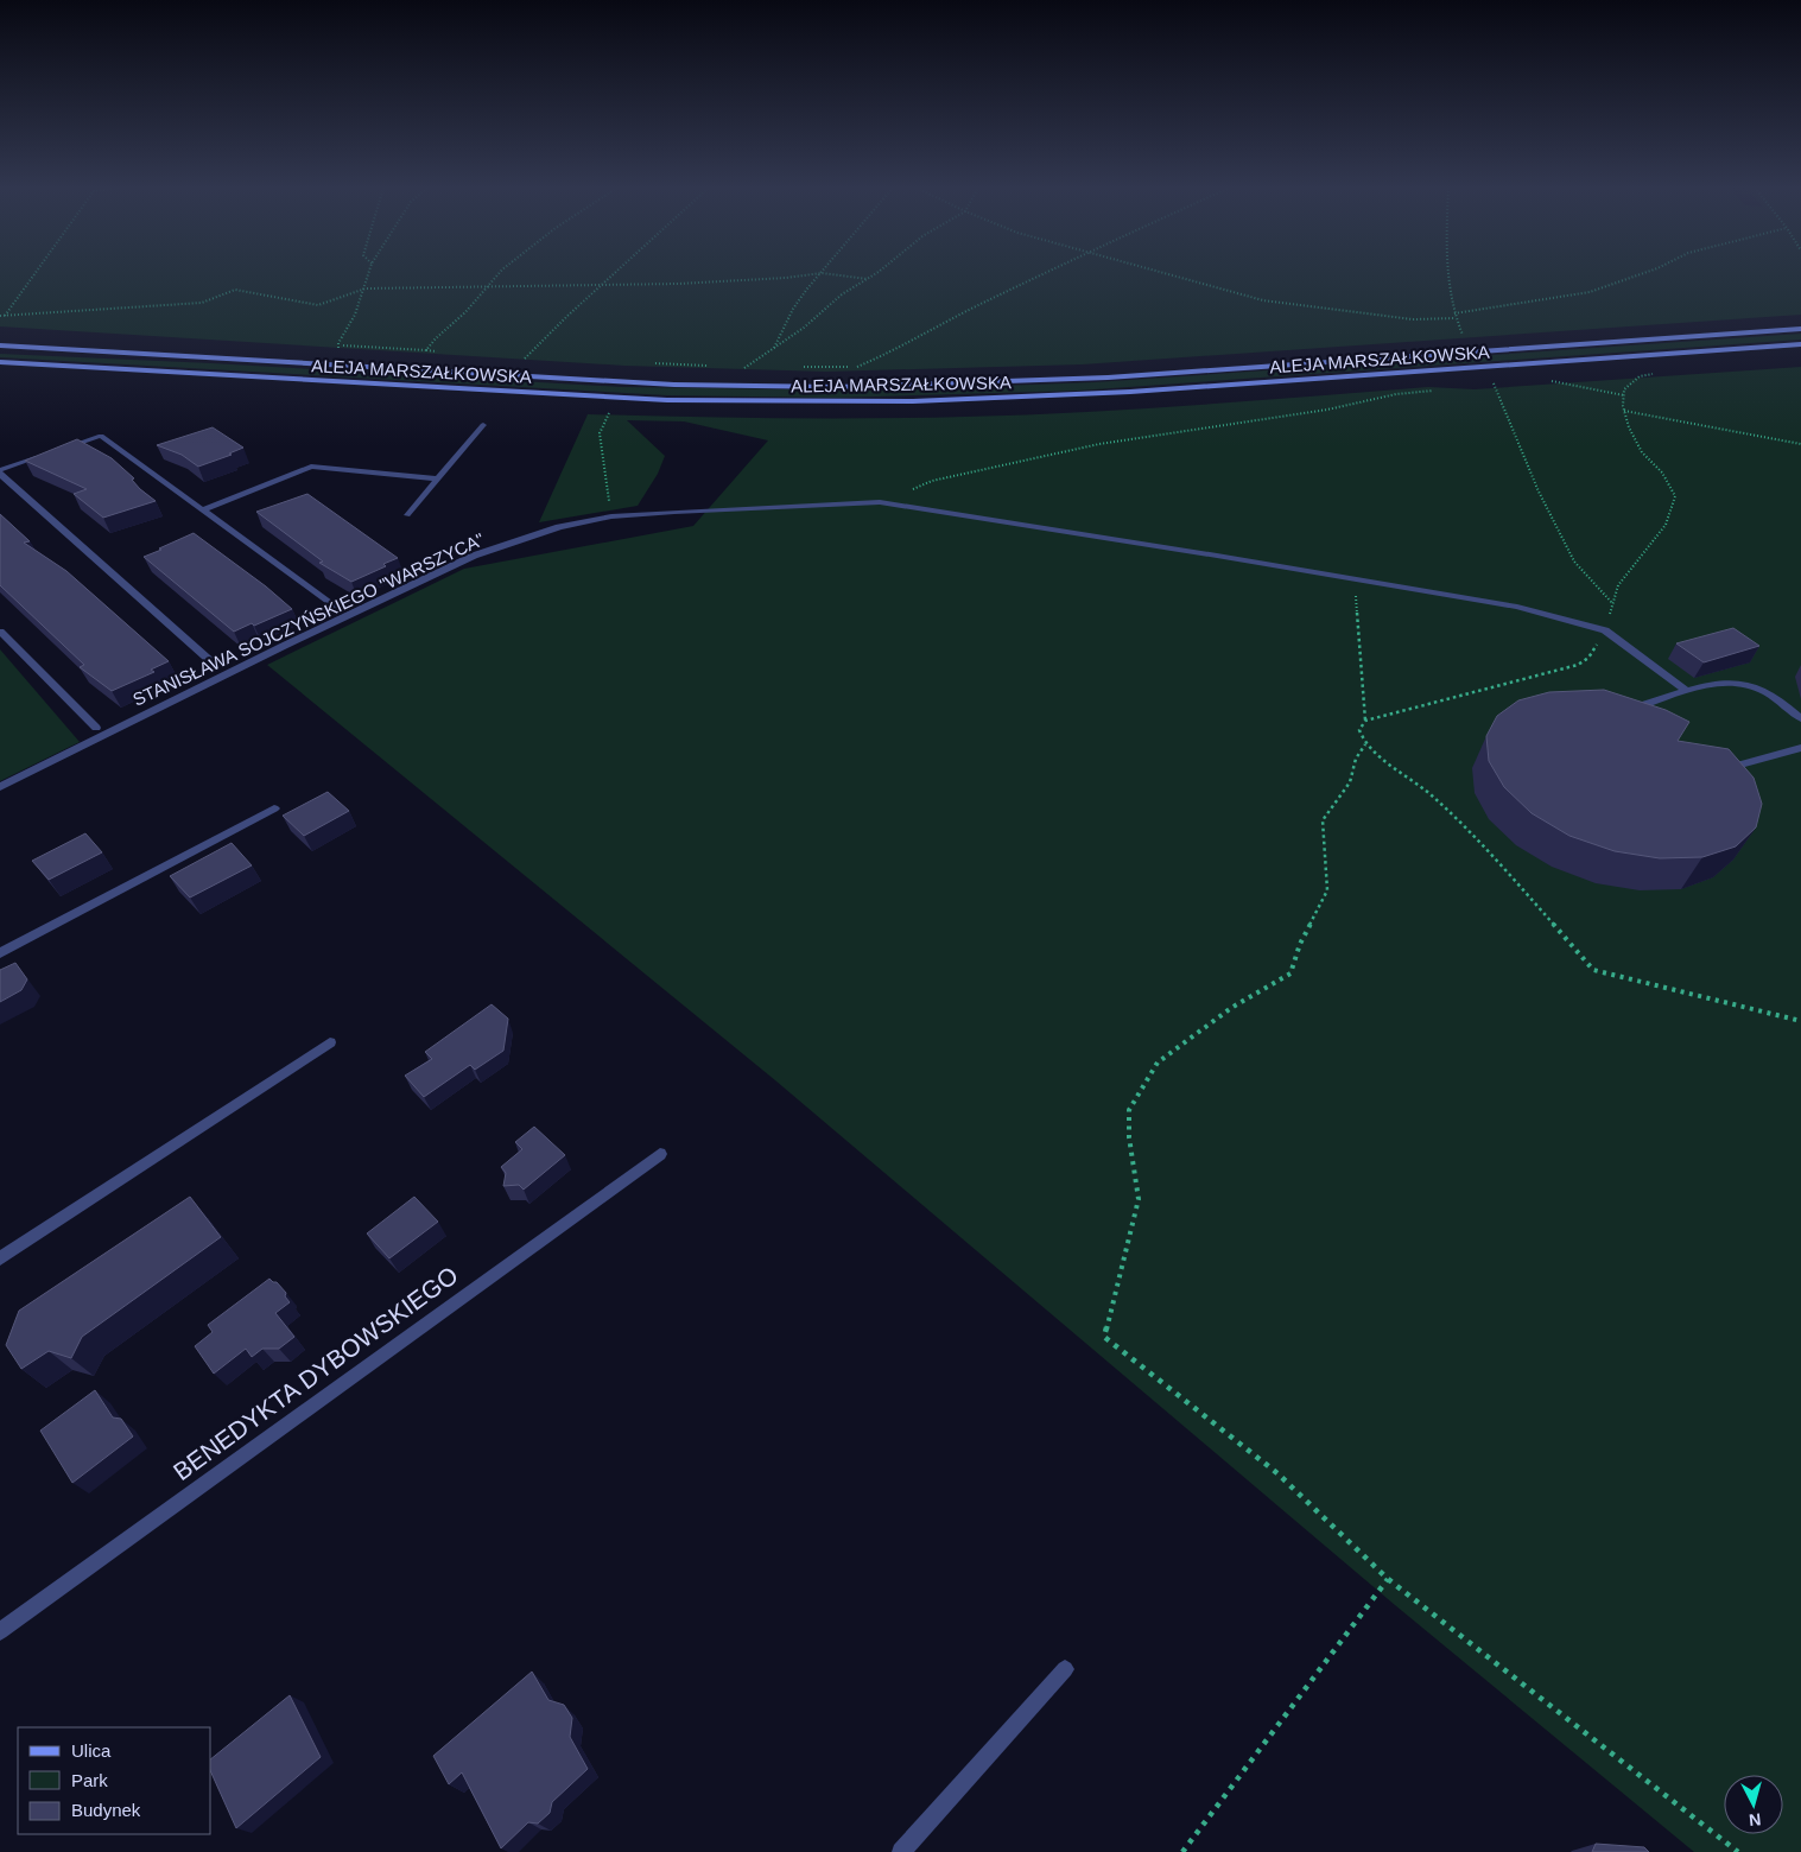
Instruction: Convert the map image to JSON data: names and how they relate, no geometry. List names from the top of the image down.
{
  "streets": {
    "main road": ["ALEJA MARSZAŁKOWSKA"],
    "lane": ["STANISŁAWA SOJCZYŃSKIEGO \"WARSZYCA\"", "BENEDYKTA DYBOWSKIEGO"]
  },
  "legend": ["Ulica", "Park", "Budynek"],
  "north": "bottom"
}
